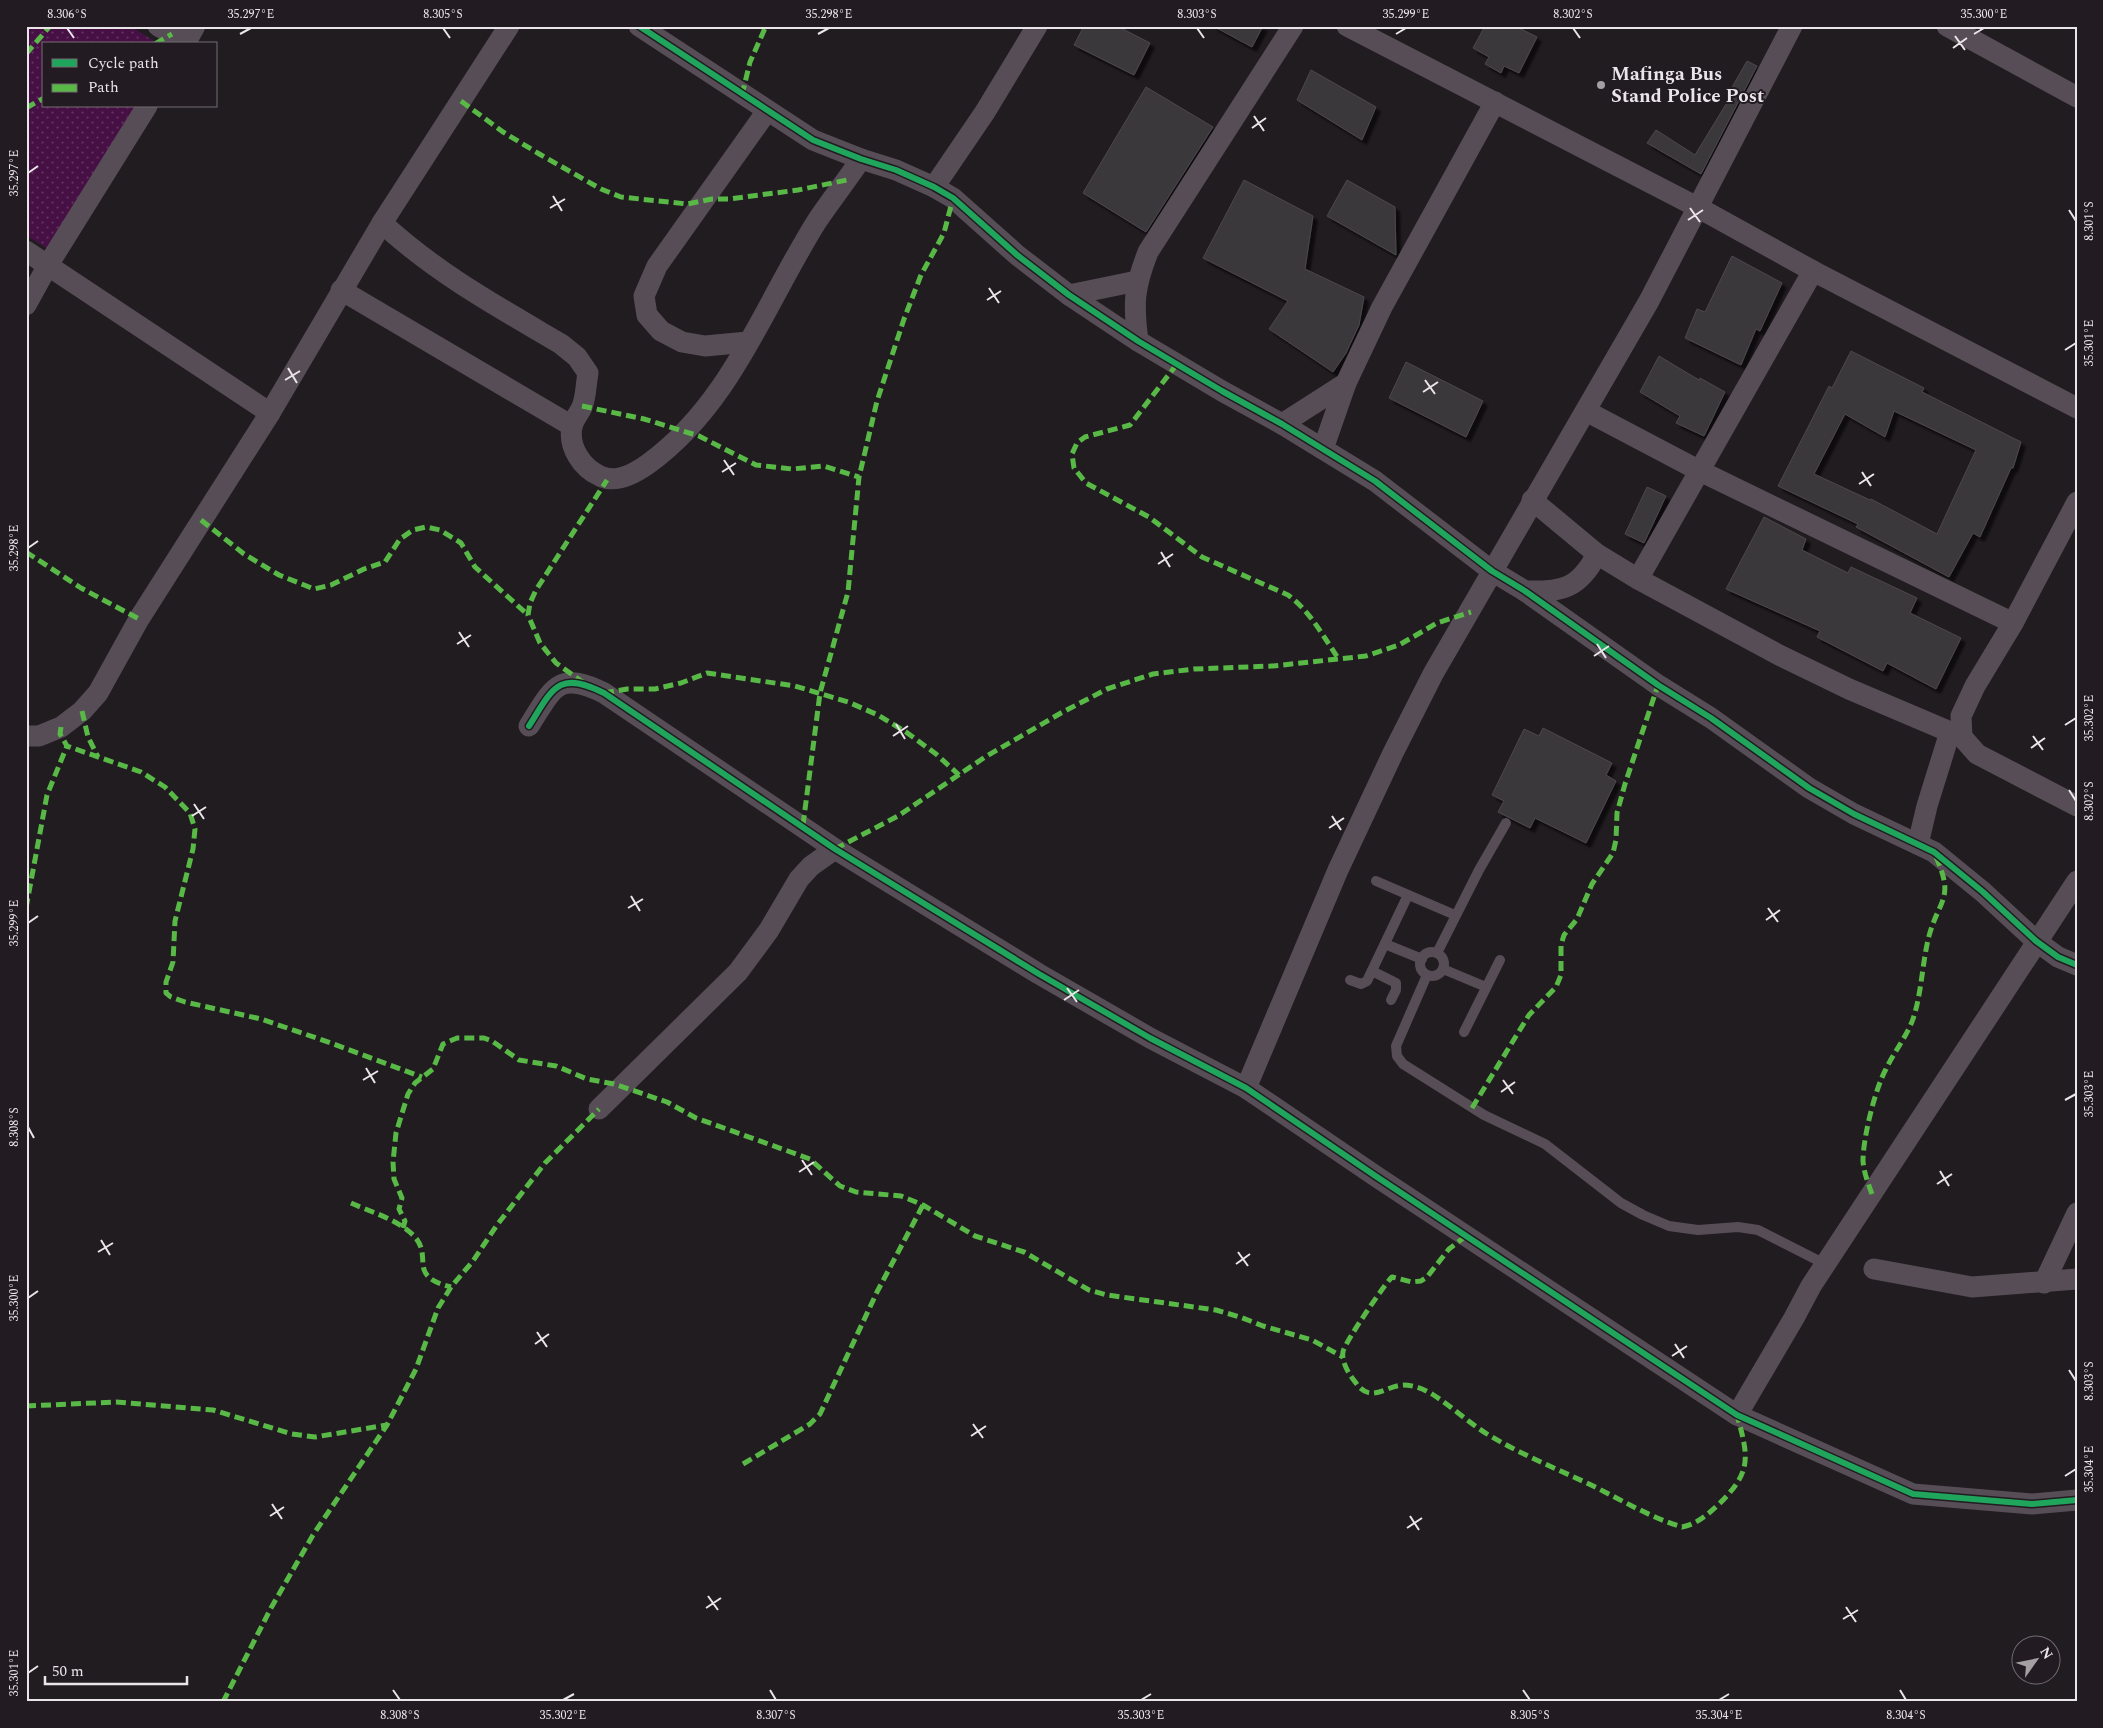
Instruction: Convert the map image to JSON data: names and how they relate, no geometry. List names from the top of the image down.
{
  "places": ["Mafinga Bus Stand Police Post"],
  "legend": ["Cycle path", "Path"],
  "scale_bar": "50 m",
  "north": "top right",
  "coordinates": [
    "8.306°S",
    "35.297°E",
    "8.305°S",
    "35.298°E",
    "8.303°S",
    "35.299°E",
    "8.302°S",
    "35.300°E",
    "8.301°S",
    "35.301°E",
    "35.302°E",
    "35.303°E",
    "8.308°S",
    "35.304°E",
    "8.307°S",
    "8.304°S"
  ]
}
